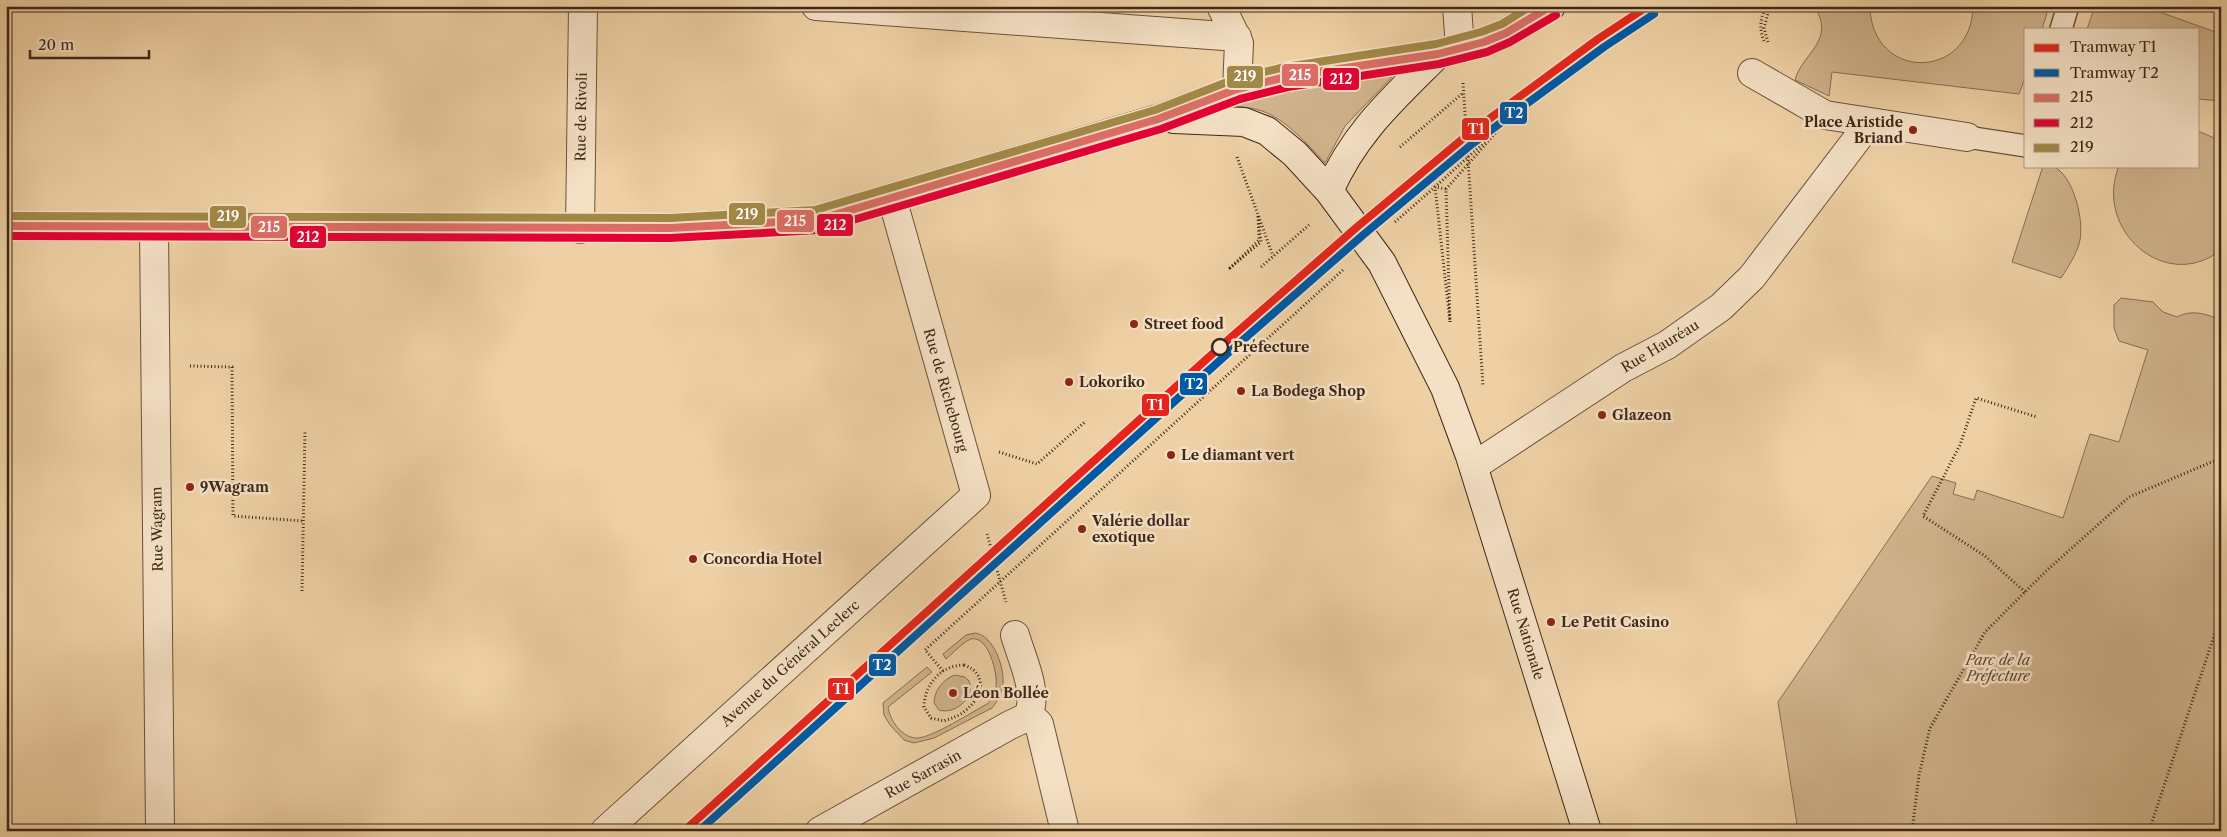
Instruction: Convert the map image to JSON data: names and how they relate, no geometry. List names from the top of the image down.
{
  "streets": {
    "street": [
      "Rue de Rivoli",
      "Rue Hauréau",
      "Rue de Richebourg",
      "Rue Wagram",
      "Rue Nationale",
      "Avenue du Général Leclerc",
      "Rue Sarrasin"
    ]
  },
  "crossings": [
    ["Rue Hauréau", "Rue Nationale"],
    ["Rue de Richebourg", "Avenue du Général Leclerc"]
  ],
  "parks": ["Parc de la Préfecture"],
  "places": [
    "Place Aristide Briand",
    "Street food",
    "Préfecture",
    "Lokoriko",
    "La Bodega Shop",
    "Glazeon",
    "Le diamant vert",
    "9Wagram",
    "Valérie dollar exotique",
    "Concordia Hotel",
    "Le Petit Casino",
    "Léon Bollée"
  ],
  "lines": [
    "tram line T1",
    "transit line 215",
    "transit line 219",
    "tram line T2",
    "transit line 212"
  ],
  "legend": [
    "Tramway T1",
    "Tramway T2",
    "215",
    "212",
    "219"
  ],
  "scale_bar": "20 m"
}
